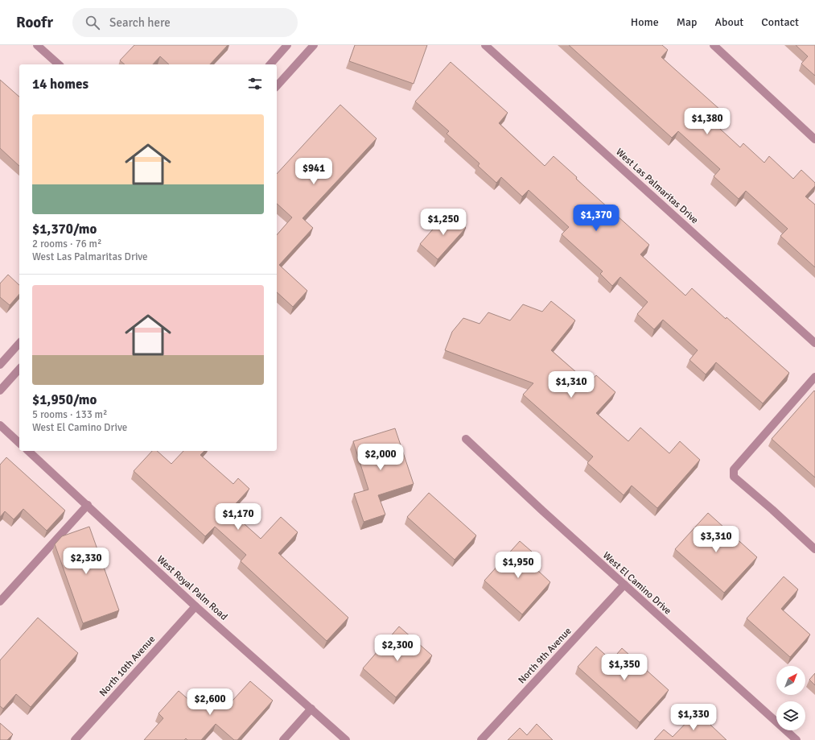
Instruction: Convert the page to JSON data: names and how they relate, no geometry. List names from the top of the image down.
{
  "streets": {
    "street": [
      "West Las Palmaritas Drive",
      "West El Camino Drive",
      "West Royal Palm Road",
      "North 9th Avenue",
      "North 10th Avenue"
    ]
  },
  "crossings": [
    ["West El Camino Drive", "North 9th Avenue"],
    ["West Royal Palm Road", "North 10th Avenue"]
  ],
  "north": "top right",
  "page": {
    "header": "Roofr",
    "search": "Search here",
    "nav": [
      "Home",
      "Map",
      "About",
      "Contact"
    ],
    "heading": "14 homes",
    "list": [
      {
        "name": "$1,370/mo",
        "note": "2 rooms · 76 m² · West Las Palmaritas Drive"
      },
      {
        "name": "$1,950/mo",
        "note": "5 rooms · 133 m² · West El Camino Drive"
      }
    ],
    "price": [
      "$1,380",
      "$941",
      "$1,370",
      "$1,250",
      "$1,310",
      "$2,000",
      "$1,170",
      "$3,310",
      "$2,330",
      "$1,950",
      "$2,300",
      "$1,350",
      "$2,600",
      "$1,330"
    ]
  }
}
